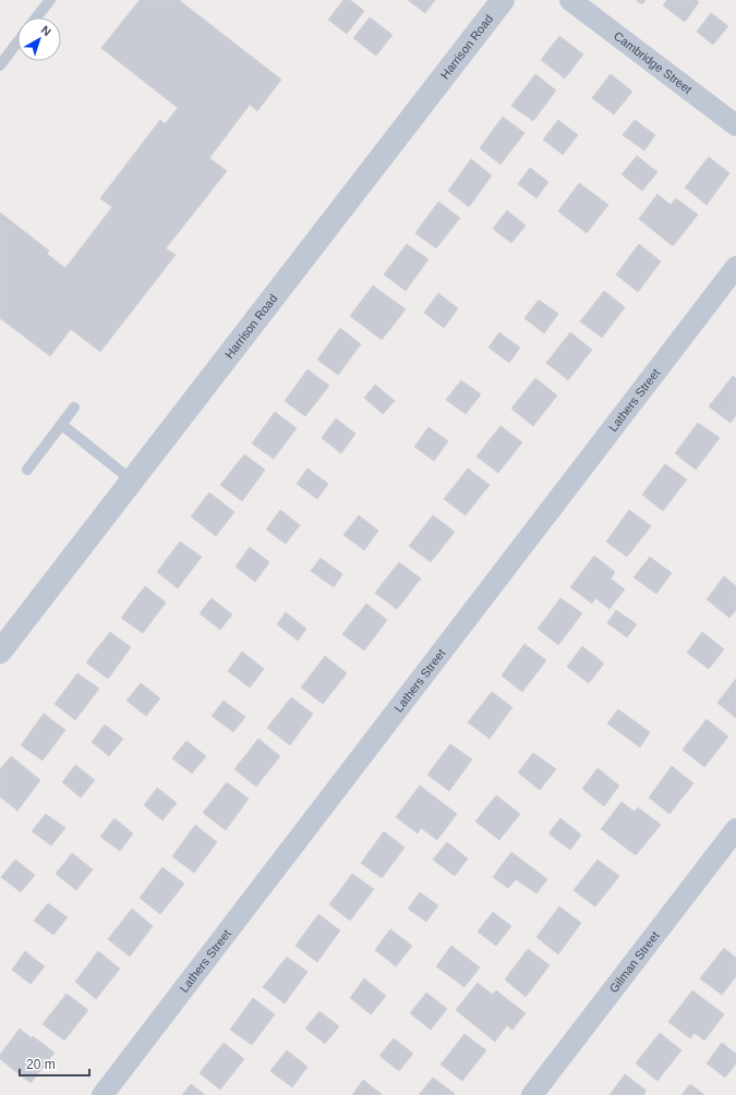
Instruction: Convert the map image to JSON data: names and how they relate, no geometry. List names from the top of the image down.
{
  "streets": {
    "street": [
      "Harrison Road",
      "Cambridge Street",
      "Lathers Street",
      "Gilman Street"
    ]
  },
  "scale_bar": "20 m",
  "north": "top right"
}
